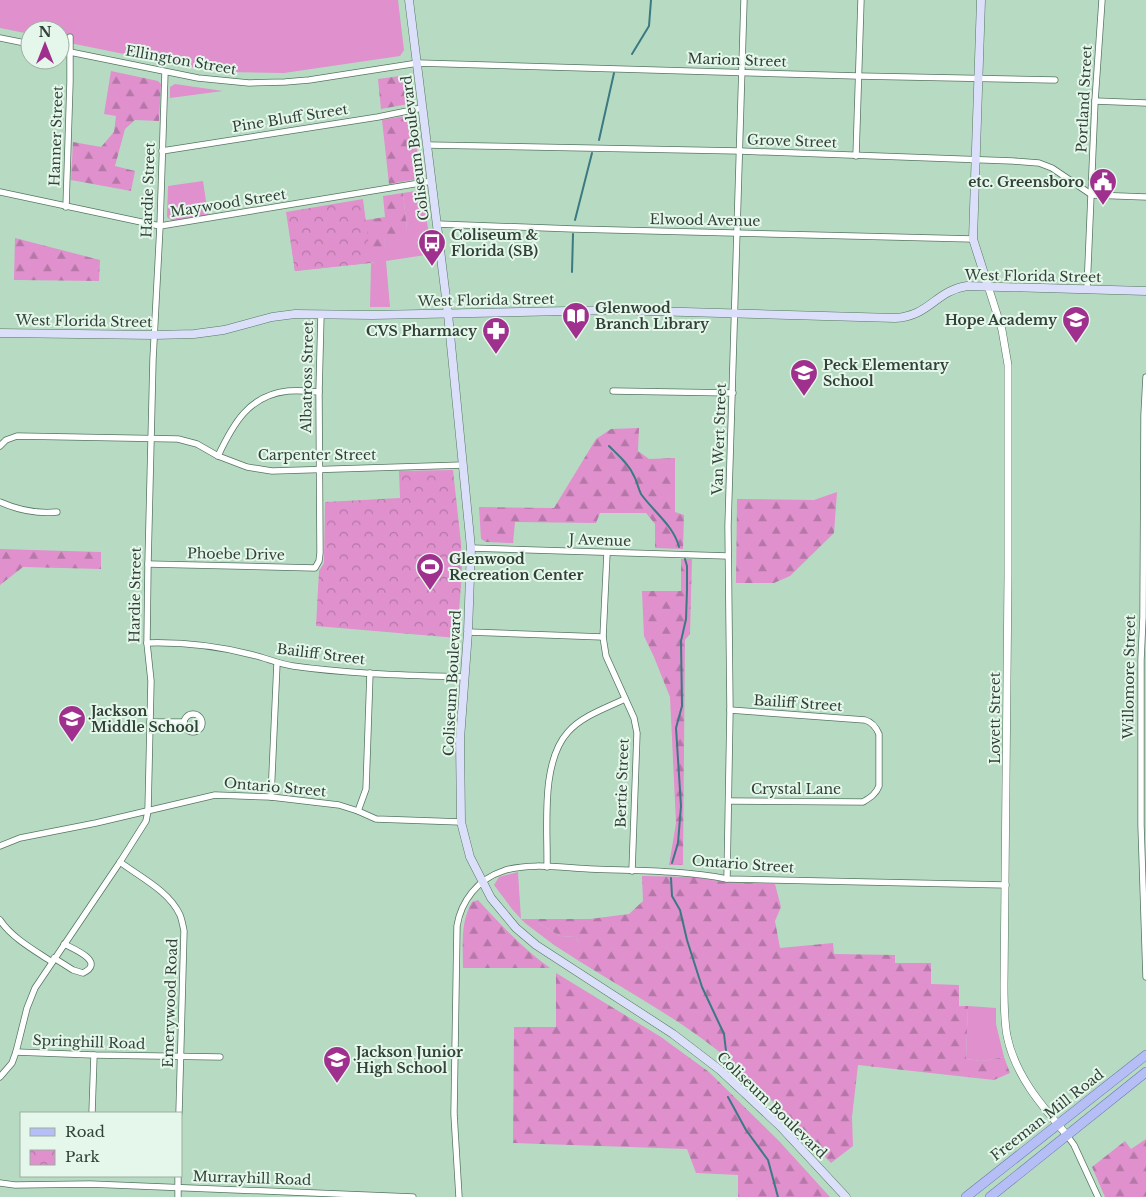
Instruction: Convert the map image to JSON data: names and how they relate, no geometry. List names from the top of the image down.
{
  "streets": {
    "main road": ["Coliseum Boulevard", "West Florida Street", "Freeman Mill Road"],
    "street": [
      "Ellington Street",
      "Marion Street",
      "Portland Street",
      "Pine Bluff Street",
      "Hanner Street",
      "Grove Street",
      "Hardie Street",
      "Maywood Street",
      "Elwood Avenue",
      "Albatross Street",
      "Van Wert Street",
      "Carpenter Street",
      "J Avenue",
      "Phoebe Drive",
      "Bailiff Street",
      "Willomore Street",
      "Lovett Street",
      "Bertie Street",
      "Ontario Street",
      "Crystal Lane",
      "Emerywood Road",
      "Springhill Road",
      "Murrayhill Road"
    ]
  },
  "crossings": [
    ["Ellington Street", "Marion Street"],
    ["Ellington Street", "Coliseum Boulevard"],
    ["Ellington Street", "Hardie Street"],
    ["Marion Street", "Coliseum Boulevard"],
    ["Marion Street", "Van Wert Street"],
    ["Portland Street", "Grove Street"],
    ["Portland Street", "West Florida Street"],
    ["Pine Bluff Street", "Coliseum Boulevard"],
    ["Pine Bluff Street", "Hardie Street"],
    ["Hanner Street", "Maywood Street"],
    ["Grove Street", "Coliseum Boulevard"],
    ["Grove Street", "Van Wert Street"],
    ["Coliseum Boulevard", "Maywood Street"],
    ["Coliseum Boulevard", "Elwood Avenue"],
    ["Coliseum Boulevard", "West Florida Street"],
    ["Coliseum Boulevard", "Carpenter Street"],
    ["Coliseum Boulevard", "J Avenue"],
    ["Coliseum Boulevard", "Bailiff Street"],
    ["Coliseum Boulevard", "Ontario Street"],
    ["Hardie Street", "Maywood Street"],
    ["Hardie Street", "West Florida Street"],
    ["Hardie Street", "Carpenter Street"],
    ["Hardie Street", "Phoebe Drive"],
    ["Hardie Street", "Bailiff Street"],
    ["Hardie Street", "Ontario Street"],
    ["Hardie Street", "Emerywood Road"],
    ["Hardie Street", "Springhill Road"],
    ["Elwood Avenue", "Van Wert Street"],
    ["West Florida Street", "Albatross Street"],
    ["West Florida Street", "Van Wert Street"],
    ["West Florida Street", "Lovett Street"],
    ["Albatross Street", "Carpenter Street"],
    ["Albatross Street", "Phoebe Drive"],
    ["Van Wert Street", "J Avenue"],
    ["Van Wert Street", "Bailiff Street"],
    ["Van Wert Street", "Ontario Street"],
    ["Van Wert Street", "Crystal Lane"],
    ["J Avenue", "Bertie Street"],
    ["Bailiff Street", "Crystal Lane"],
    ["Lovett Street", "Ontario Street"],
    ["Lovett Street", "Freeman Mill Road"],
    ["Bertie Street", "Ontario Street"],
    ["Emerywood Road", "Springhill Road"]
  ],
  "places": {
    "public building": ["etc. Greensboro"],
    "bus stop": ["Coliseum & Florida (SB)"],
    "library": ["Glenwood Branch Library"],
    "school or university": [
      "Hope Academy",
      "Peck Elementary School",
      "Jackson Middle School",
      "Jackson Junior High School"
    ],
    "pharmacy": ["CVS Pharmacy"],
    "sports": ["Glenwood Recreation Center"]
  },
  "legend": ["Road", "Park"],
  "north": "top"
}
